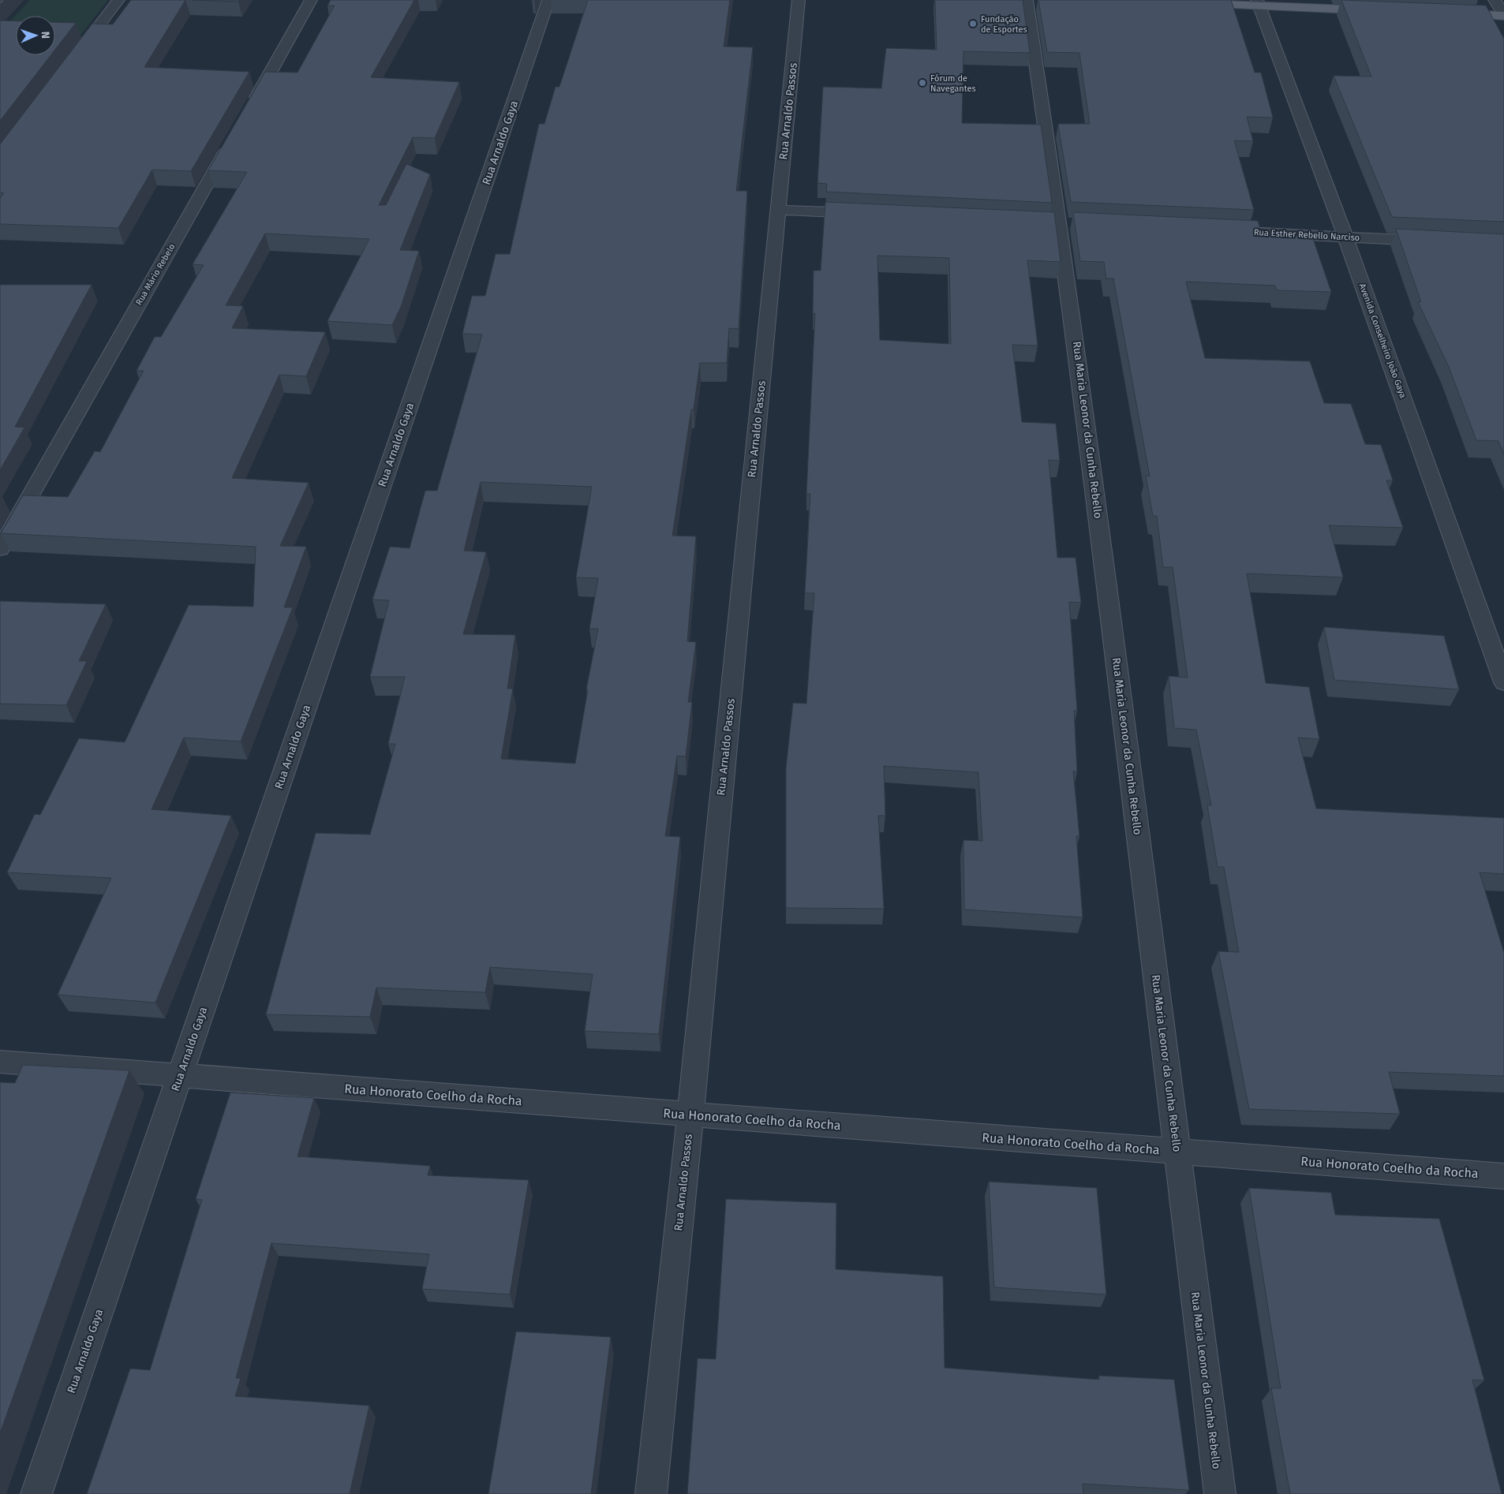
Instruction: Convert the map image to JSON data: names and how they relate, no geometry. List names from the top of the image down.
{
  "streets": {
    "street": [
      "Rua Arnaldo Passos",
      "Rua Arnaldo Gaya",
      "Rua Esther Rebello Narciso",
      "Rua Mário Rebelo",
      "Avenida Conselheiro João Gaya",
      "Rua Maria Leonor da Cunha Rebello",
      "Rua Honorato Coelho da Rocha"
    ]
  },
  "crossings": [
    ["Rua Arnaldo Passos", "Rua Honorato Coelho da Rocha"],
    ["Rua Arnaldo Gaya", "Rua Honorato Coelho da Rocha"],
    ["Rua Esther Rebello Narciso", "Avenida Conselheiro João Gaya"],
    ["Rua Maria Leonor da Cunha Rebello", "Rua Honorato Coelho da Rocha"]
  ],
  "places": ["Fundação de Esportes", "Fórum de Navegantes"],
  "north": "right"
}
